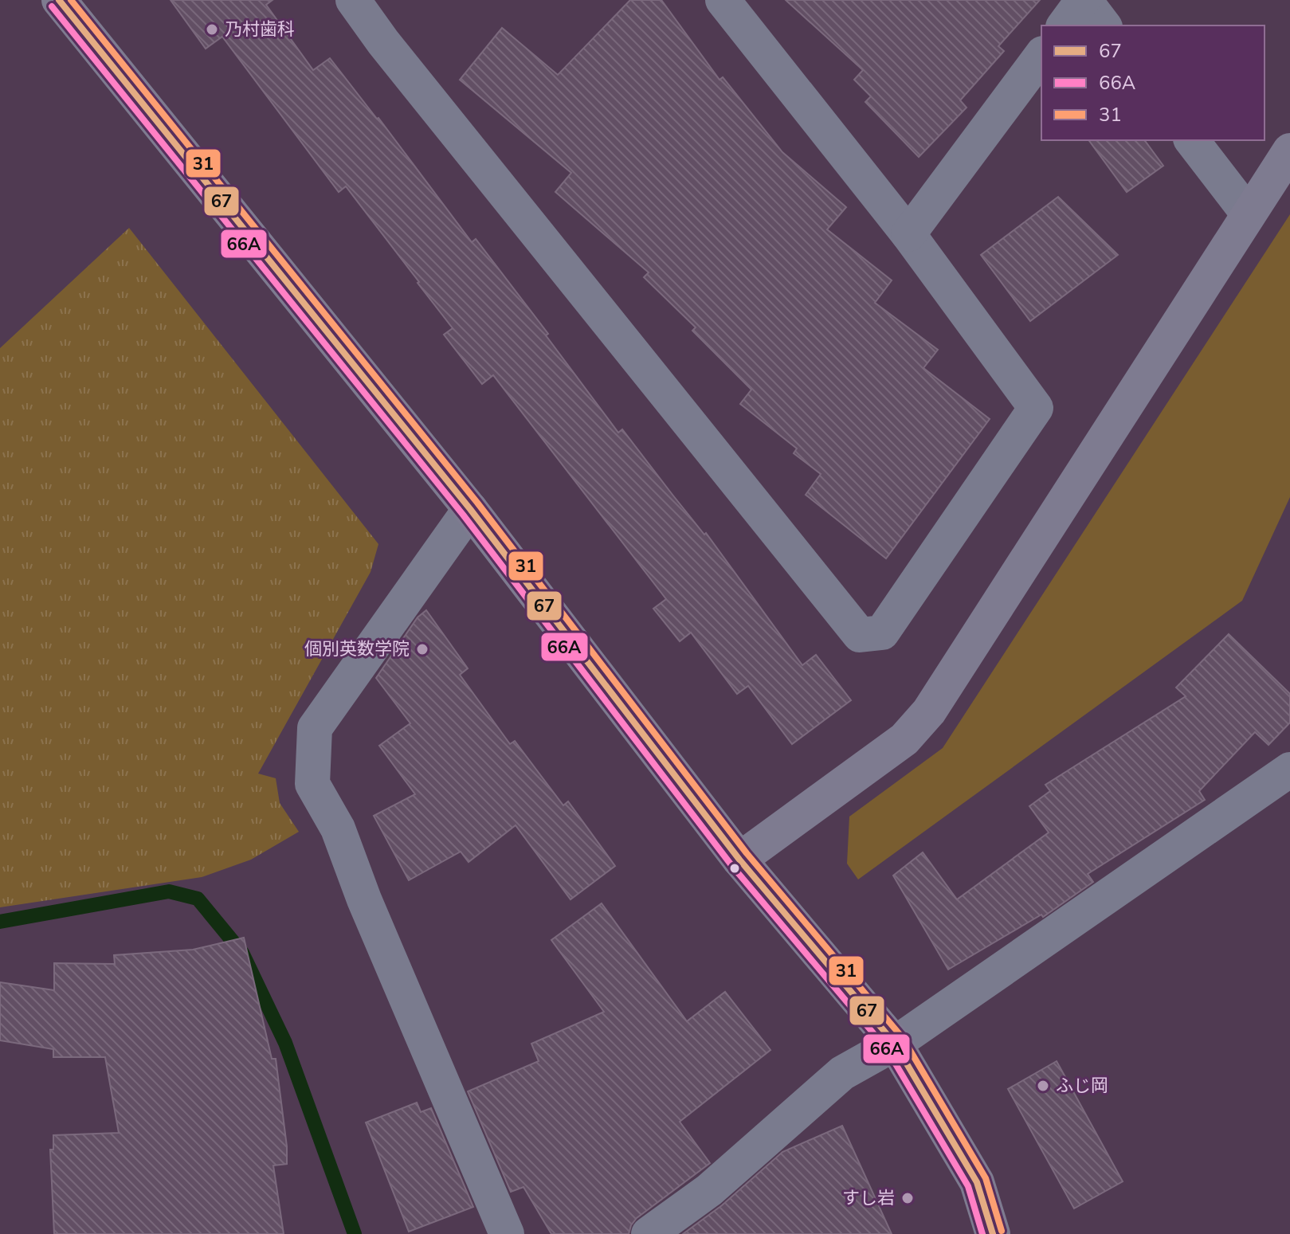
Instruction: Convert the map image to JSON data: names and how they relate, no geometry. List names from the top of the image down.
{
  "places": [
    "乃村歯科",
    "個別英数学院",
    "ふじ岡",
    "すし岩"
  ],
  "lines": ["transit line 67", "transit line 31", "transit line 66A"],
  "legend": ["67", "66A", "31"]
}
